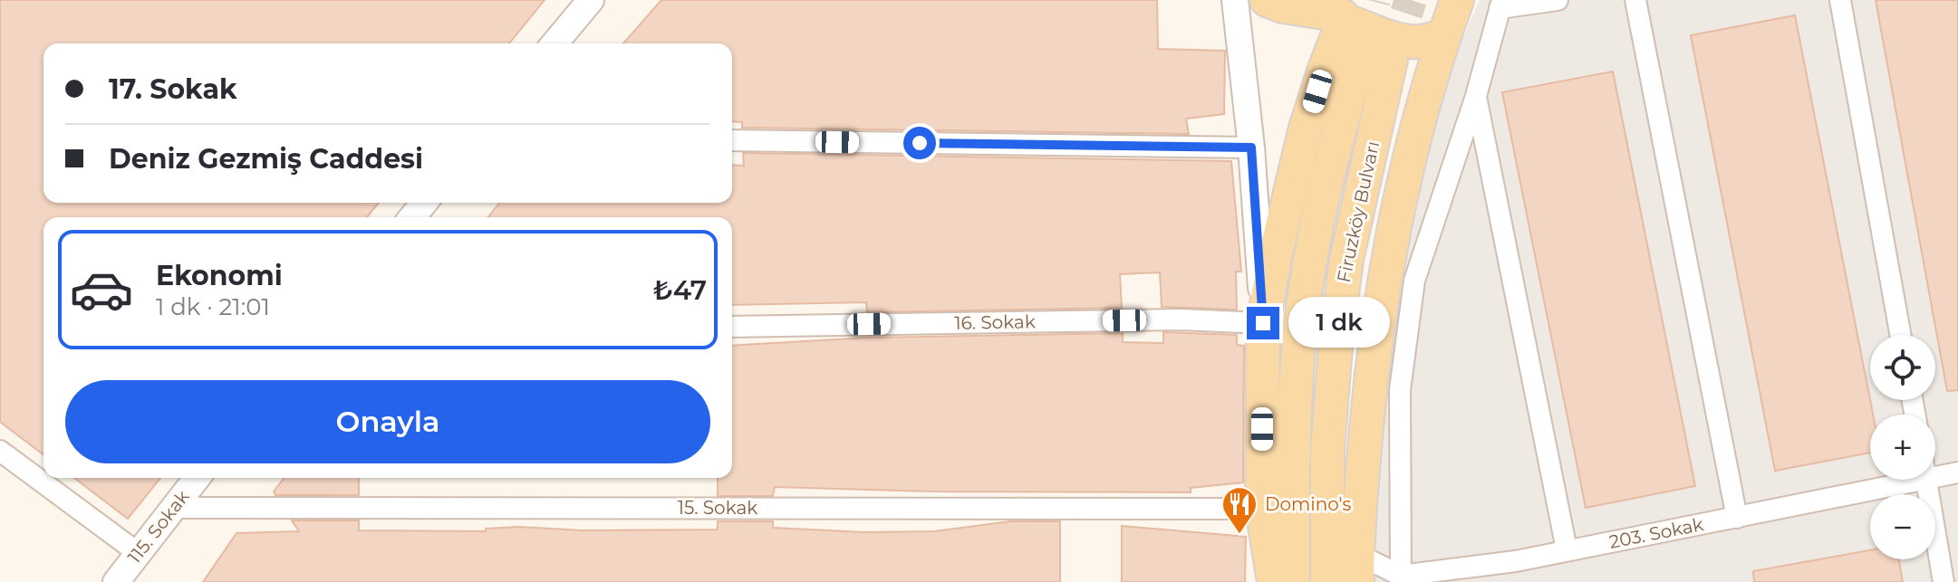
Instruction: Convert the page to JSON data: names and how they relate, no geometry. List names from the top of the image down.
{
  "streets": {
    "main road": ["Firuzköy Bulvarı"],
    "street": [
      "16. Sokak",
      "15. Sokak",
      "115. Sokak",
      "203. Sokak"
    ]
  },
  "crossings": [
    ["15. Sokak", "115. Sokak"]
  ],
  "places": {
    "restaurant": ["Domino's"]
  },
  "page": {
    "banner": ["17. Sokak", "Deniz Gezmiş Caddesi"],
    "list": [
      {
        "name": "Ekonomi",
        "note": "1 dk · 21:01",
        "value": "₺47"
      }
    ],
    "bubble": "1 dk",
    "map_buttons": ["+", "−"],
    "buttons": "Onayla"
  }
}
